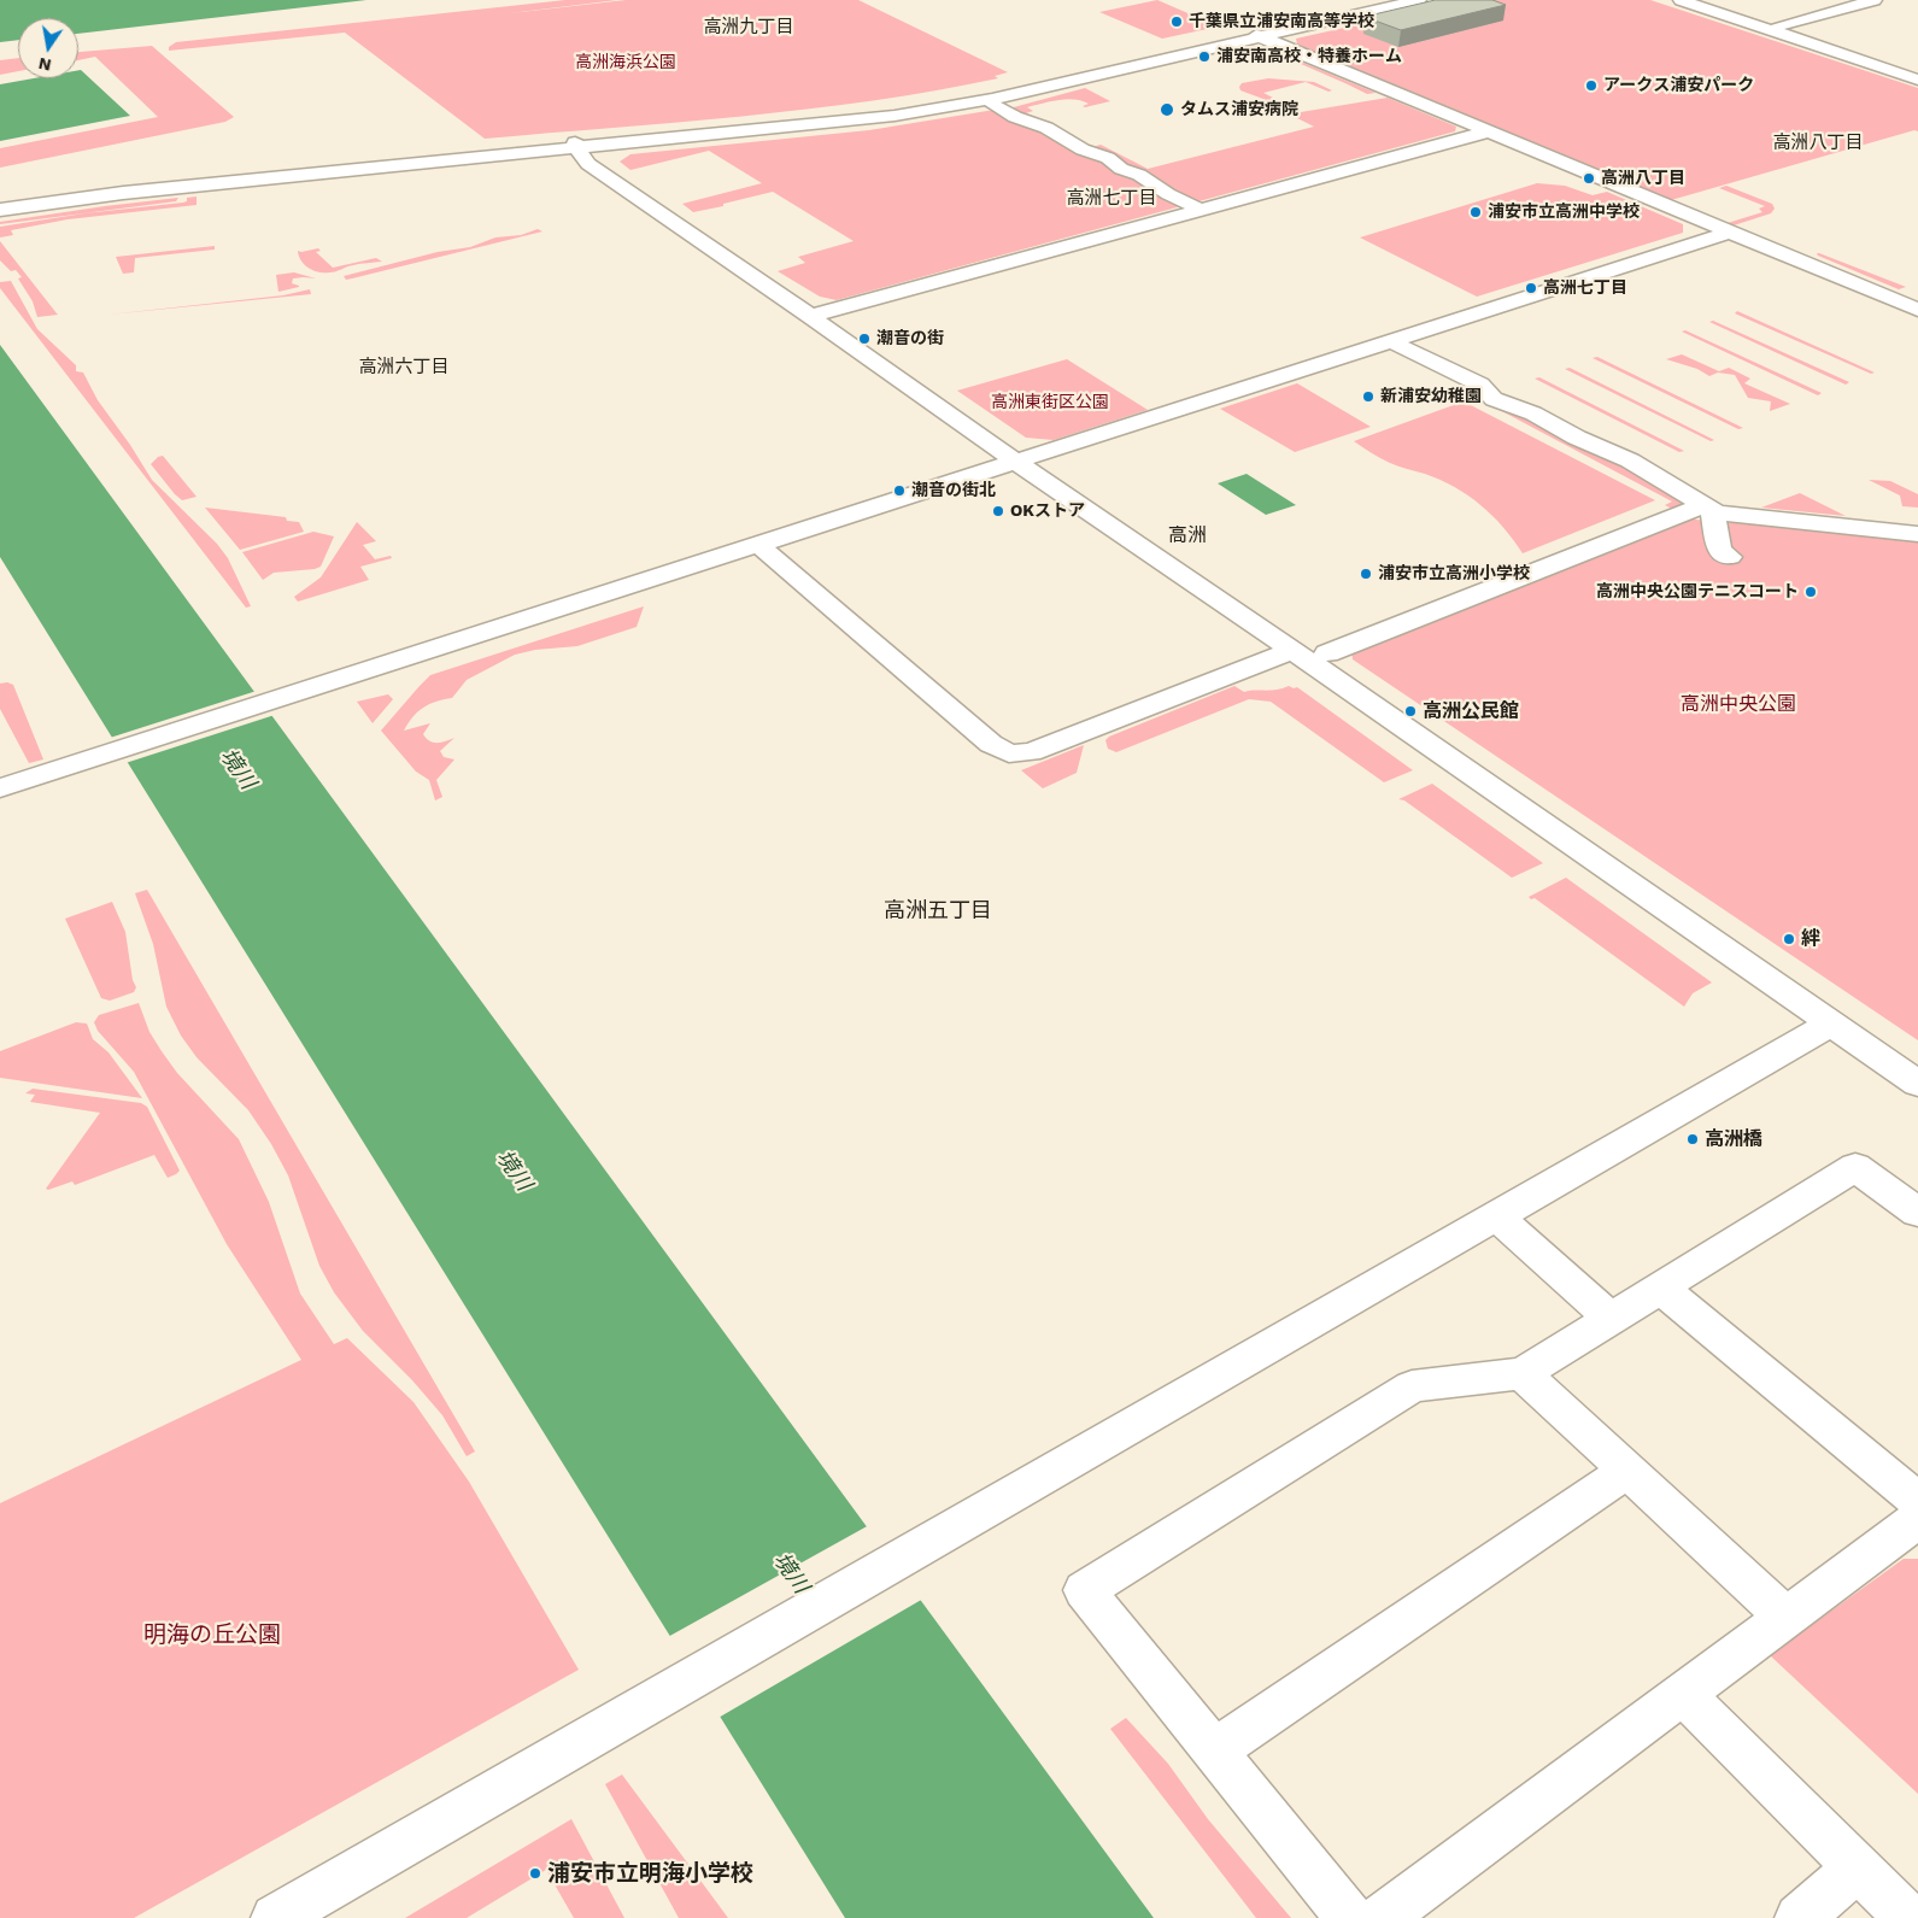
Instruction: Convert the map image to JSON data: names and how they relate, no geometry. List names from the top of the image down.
{
  "districts": [
    "高洲九丁目",
    "高洲八丁目",
    "高洲七丁目",
    "高洲六丁目",
    "高洲",
    "高洲五丁目"
  ],
  "water": ["境川"],
  "parks": [
    "高洲海浜公園",
    "高洲東街区公園",
    "高洲中央公園",
    "明海の丘公園"
  ],
  "places": [
    "千葉県立浦安南高等学校",
    "浦安南高校・特養ホーム",
    "アークス浦安パーク",
    "タムス浦安病院",
    "高洲八丁目",
    "浦安市立高洲中学校",
    "高洲七丁目",
    "潮音の街",
    "新浦安幼稚園",
    "潮音の街北",
    "OKストア",
    "浦安市立高洲小学校",
    "高洲中央公園テニスコート",
    "高洲公民館",
    "絆",
    "高洲橋",
    "浦安市立明海小学校"
  ],
  "north": "bottom"
}
